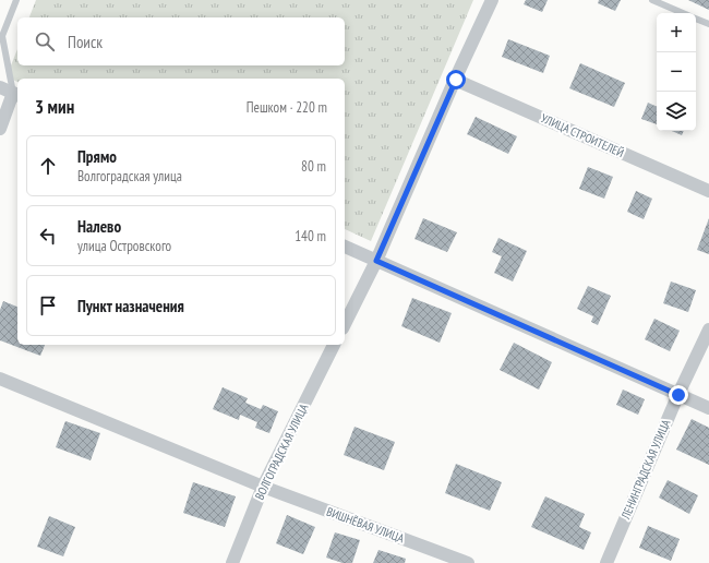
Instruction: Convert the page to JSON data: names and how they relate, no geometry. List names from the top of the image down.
{
  "streets": {
    "street": [
      "УЛИЦА СТРОИТЕЛЕЙ",
      "ВОЛГОГРАДСКАЯ УЛИЦА",
      "ЛЕНИНГРАДСКАЯ УЛИЦА",
      "ВИШНЁВАЯ УЛИЦА"
    ]
  },
  "crossings": [
    ["ВОЛГОГРАДСКАЯ УЛИЦА", "ВИШНЁВАЯ УЛИЦА"]
  ],
  "page": {
    "map_buttons": ["+", "−"],
    "search": "Поиск",
    "heading": ["3 мин", "Пешком · 220 m"],
    "list": [
      ["Прямо", "Волгоградская улица", "80 m"],
      ["Налево", "улица Островского", "140 m"],
      "Пункт назначения"
    ]
  }
}
